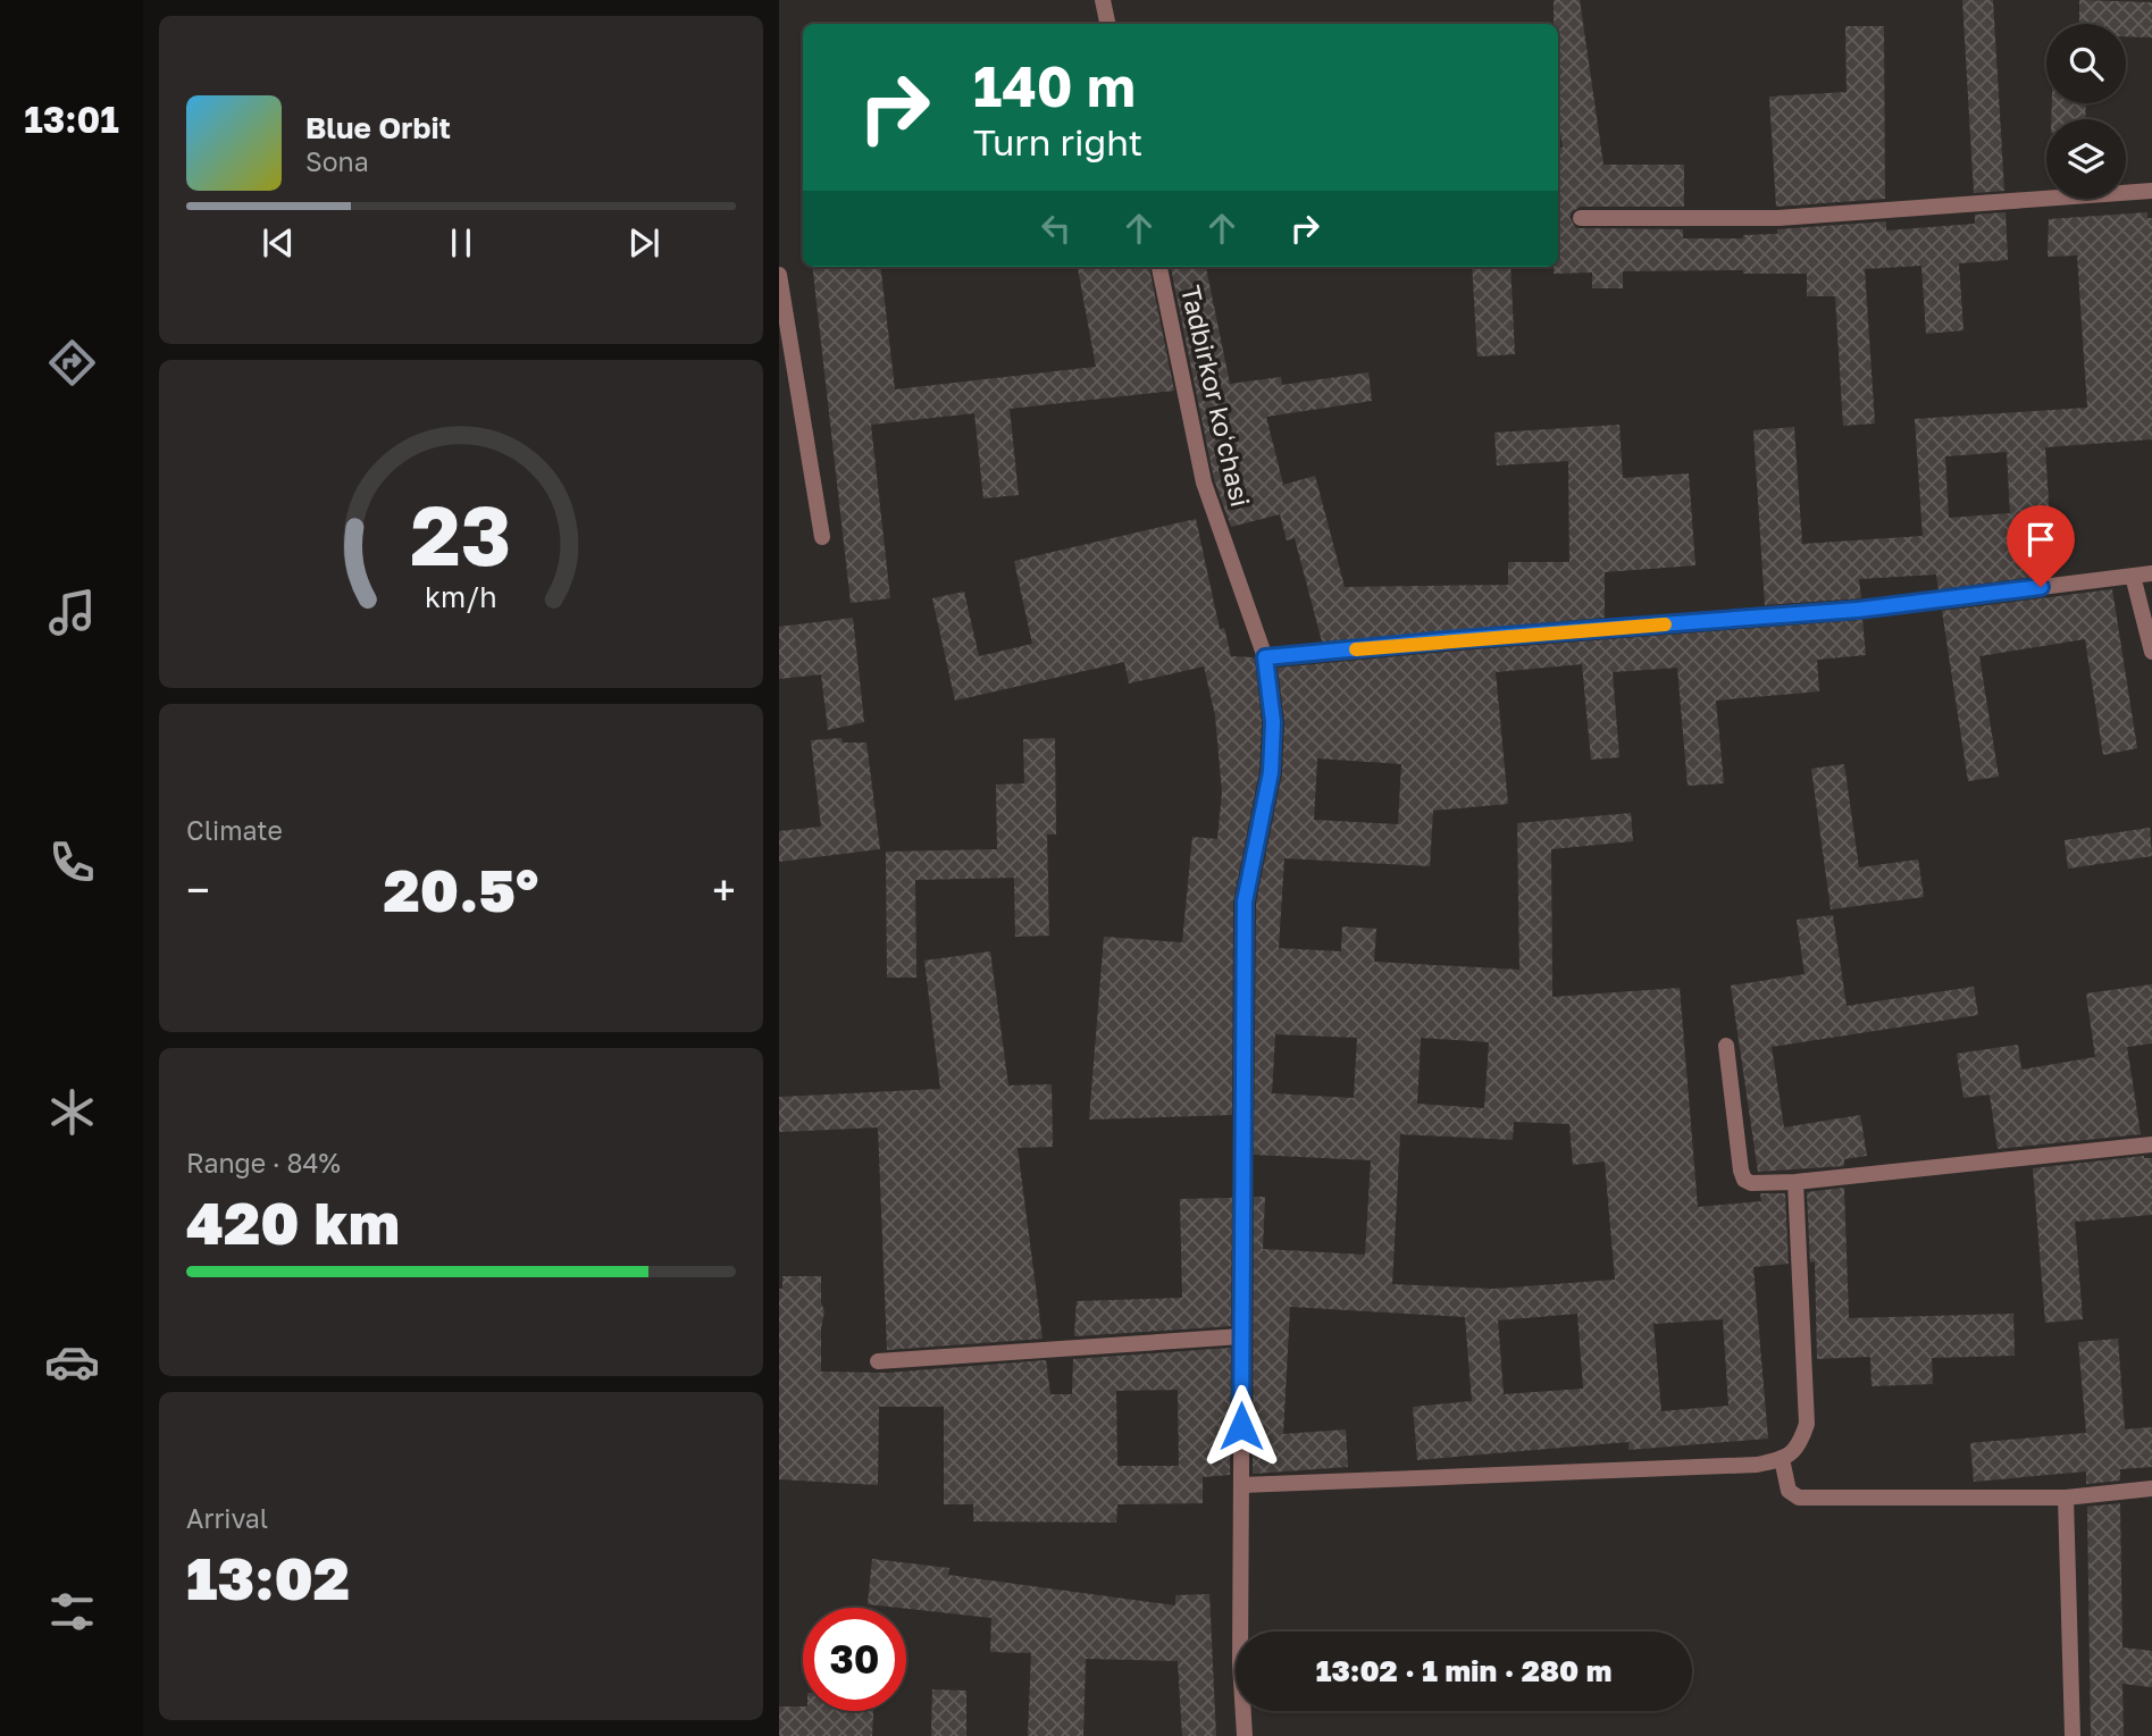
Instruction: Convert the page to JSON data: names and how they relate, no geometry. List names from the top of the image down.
{
  "streets": {
    "street": ["Tadbirkor koʻchasi"]
  },
  "page": {
    "tabs": "13:01",
    "turn": ["140 m", "Turn right"],
    "song": ["Blue Orbit", "Sona"],
    "tile": [
      "Climate",
      ["Range · 84%", "420 km"],
      ["Arrival", "13:02"]
    ],
    "heat": ["−", "20.5°", "+"],
    "limit": "30",
    "trip": "13:02 · 1 min · 280 m",
    "gauge": ["23", "km/h"]
  }
}
